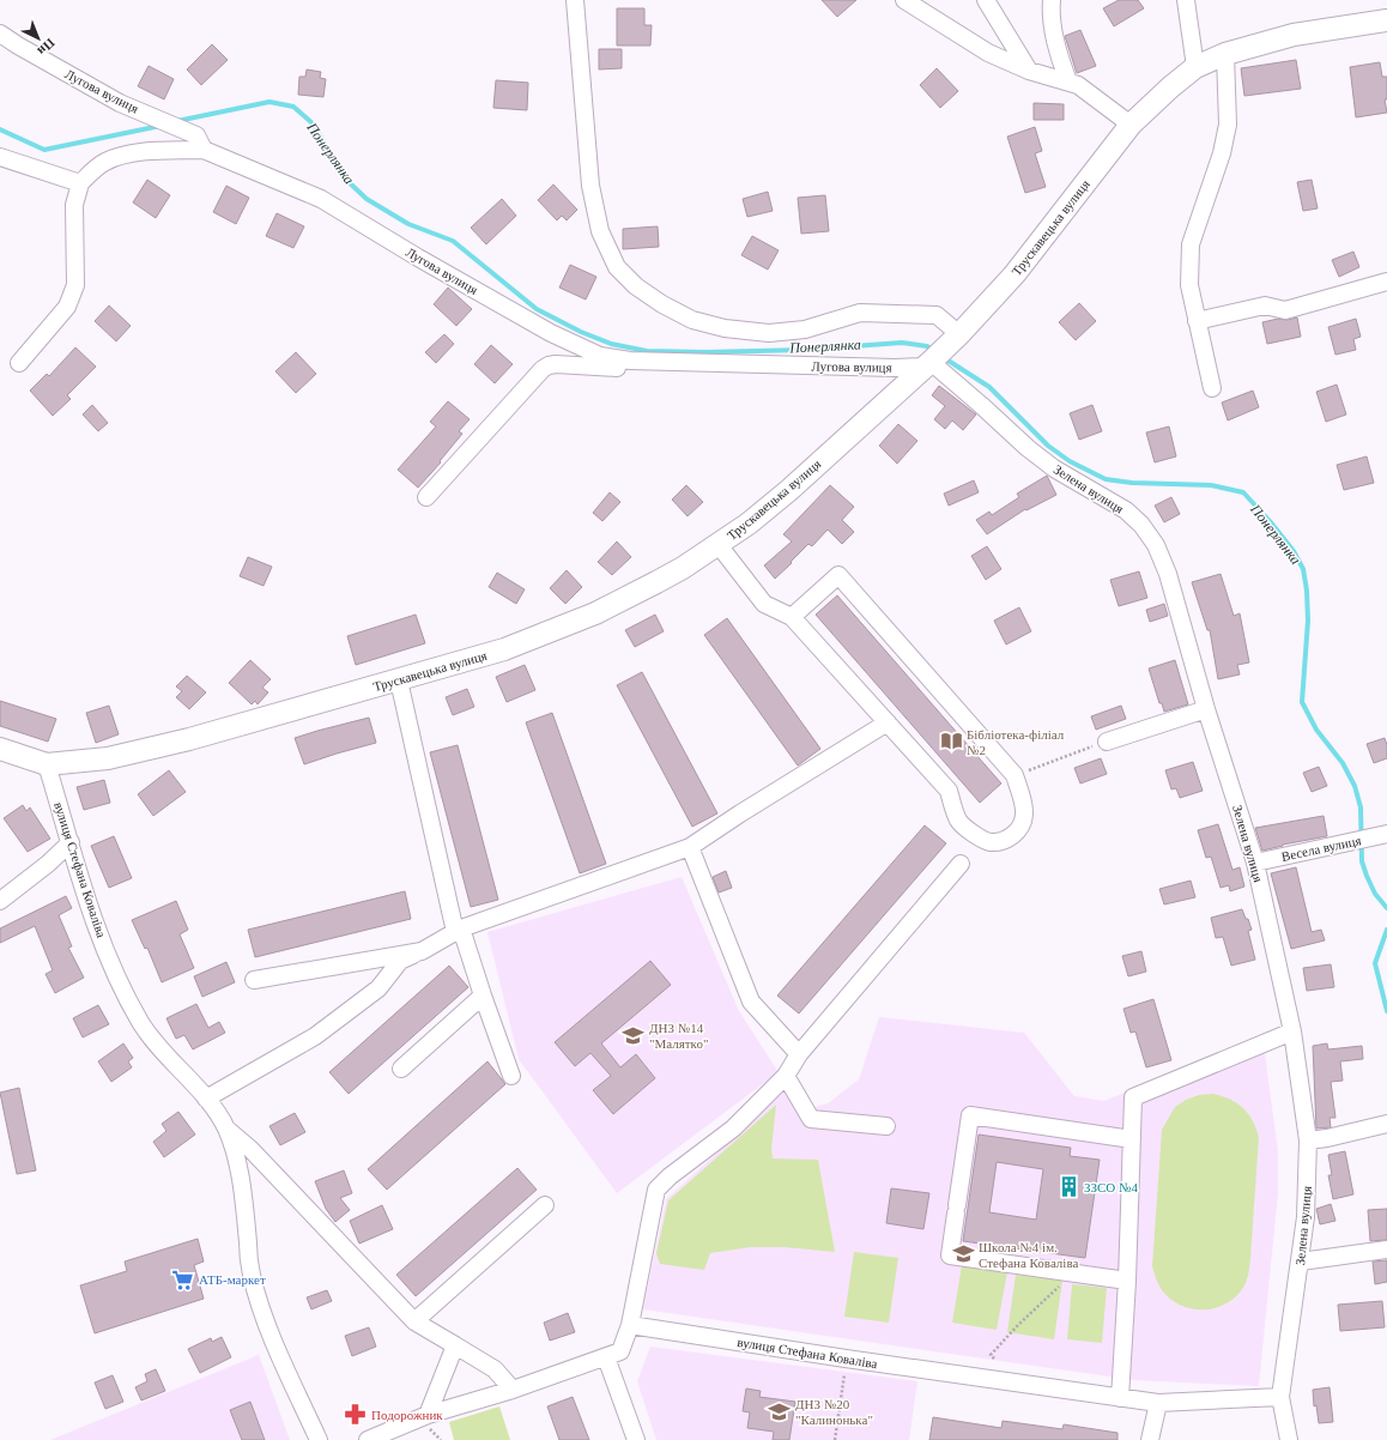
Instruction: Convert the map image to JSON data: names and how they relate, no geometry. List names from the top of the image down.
{
  "streets": {
    "main road": ["Трускавецька вулиця"],
    "street": [
      "Лугова вулиця",
      "Зелена вулиця",
      "Весела вулиця",
      "вулиця Стефана Коваліва"
    ]
  },
  "crossings": [
    ["Лугова вулиця", "Трускавецька вулиця"],
    ["Лугова вулиця", "Зелена вулиця"],
    ["Трускавецька вулиця", "Зелена вулиця"],
    ["Трускавецька вулиця", "вулиця Стефана Коваліва"],
    ["Зелена вулиця", "Весела вулиця"],
    ["Зелена вулиця", "вулиця Стефана Коваліва"]
  ],
  "water": ["Понерлянка"],
  "places": {
    "library": ["Бібліотека-філіал №2"],
    "school or university": ["ДНЗ №14 \"Малятко\"", "Школа №4 ім. Стефана Коваліва", "ДНЗ №20 \"Калинонька\""],
    "building": ["ЗЗСО №4"],
    "supermarket": ["АТБ-маркет"],
    "pharmacy": ["Подорожник"]
  },
  "north": "bottom right"
}
